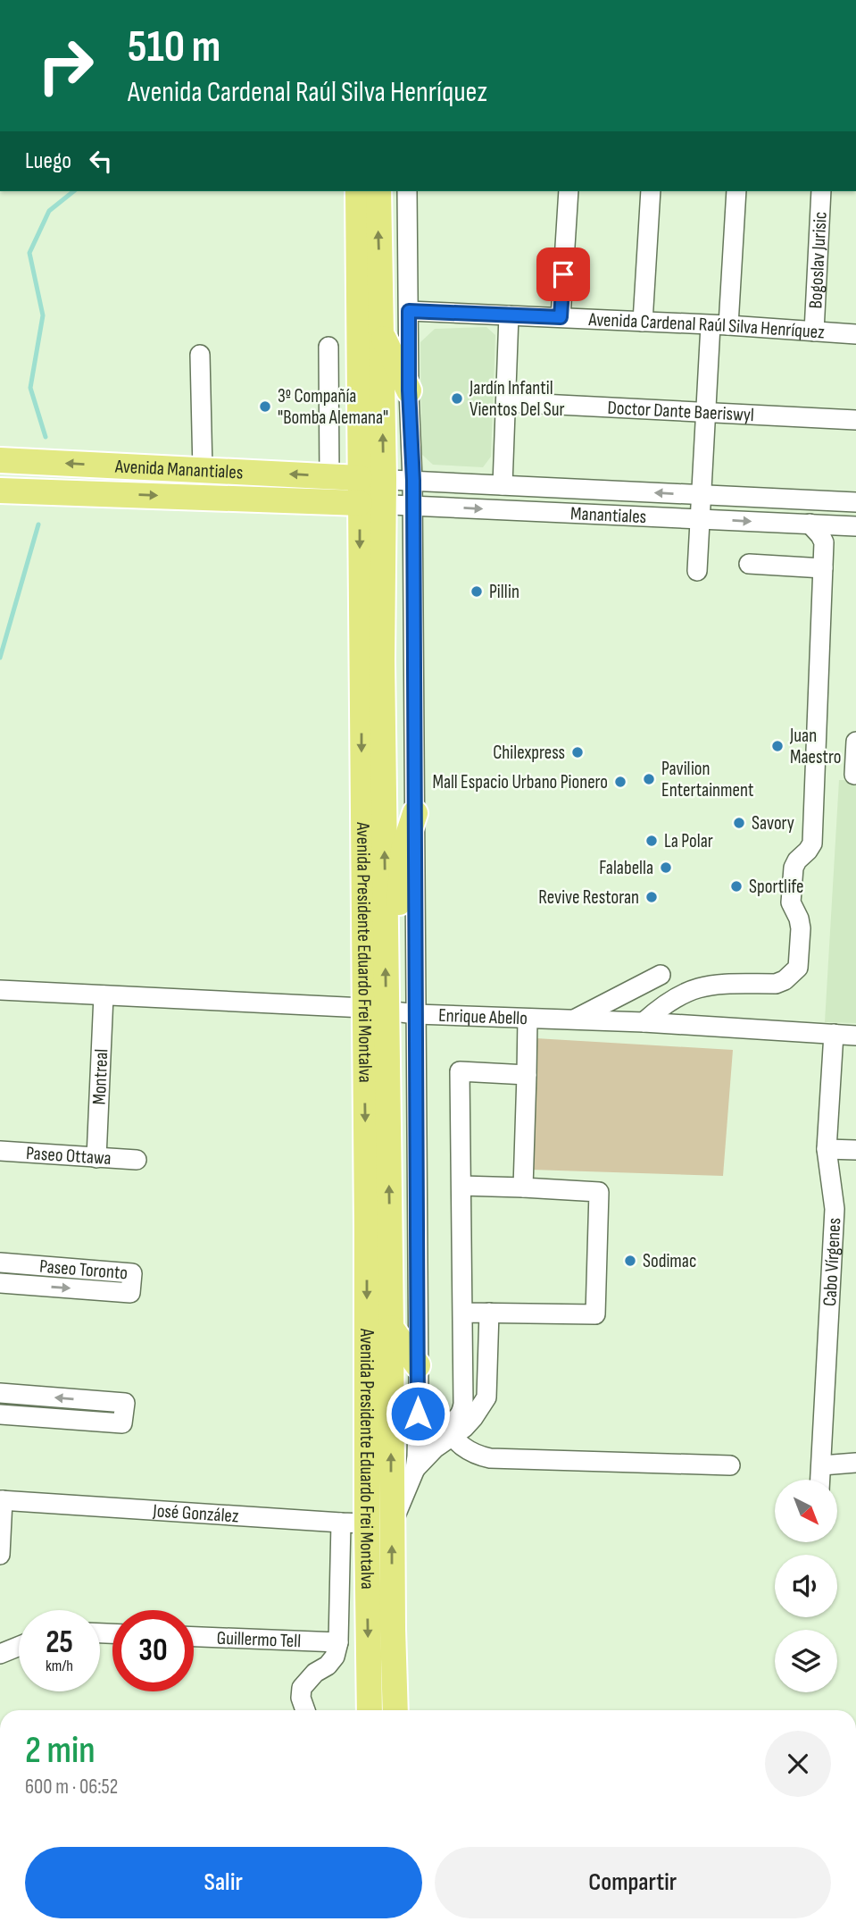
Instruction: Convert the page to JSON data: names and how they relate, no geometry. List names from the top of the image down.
{
  "streets": {
    "main road": ["Avenida Manantiales", "Avenida Presidente Eduardo Frei Montalva"],
    "street": [
      "Bogoslav Jurisic",
      "Avenida Cardenal Raúl Silva Henríquez",
      "Doctor Dante Baeriswyl",
      "Manantiales",
      "Enrique Abello",
      "Montreal",
      "Paseo Ottawa",
      "Cabo Vírgenes",
      "Paseo Toronto",
      "José González",
      "Guillermo Tell"
    ]
  },
  "crossings": [
    ["Bogoslav Jurisic", "Avenida Cardenal Raúl Silva Henríquez"],
    ["Avenida Cardenal Raúl Silva Henríquez", "Avenida Presidente Eduardo Frei Montalva"],
    ["Avenida Manantiales", "Manantiales"],
    ["Avenida Manantiales", "Avenida Presidente Eduardo Frei Montalva"],
    ["Manantiales", "Avenida Presidente Eduardo Frei Montalva"],
    ["Avenida Presidente Eduardo Frei Montalva", "Enrique Abello"],
    ["Avenida Presidente Eduardo Frei Montalva", "José González"],
    ["Enrique Abello", "Montreal"],
    ["Enrique Abello", "Cabo Vírgenes"],
    ["Montreal", "Paseo Ottawa"]
  ],
  "places": [
    "Jardín Infantil Vientos Del Sur",
    "3º Compañía \"Bomba Alemana\"",
    "Pillin",
    "Juan Maestro",
    "Chilexpress",
    "Pavilion Entertainment",
    "Mall Espacio Urbano Pionero",
    "Savory",
    "La Polar",
    "Falabella",
    "Sportlife",
    "Revive Restoran",
    "Sodimac"
  ],
  "north": "bottom right",
  "page": {
    "turn": ["510 m", "Avenida Cardenal Raúl Silva Henríquez"],
    "then": "Luego",
    "speed": "25 km/h",
    "limit": "30",
    "heading": ["2 min", "600 m · 06:52"],
    "buttons": ["Salir", "Compartir"]
  }
}
